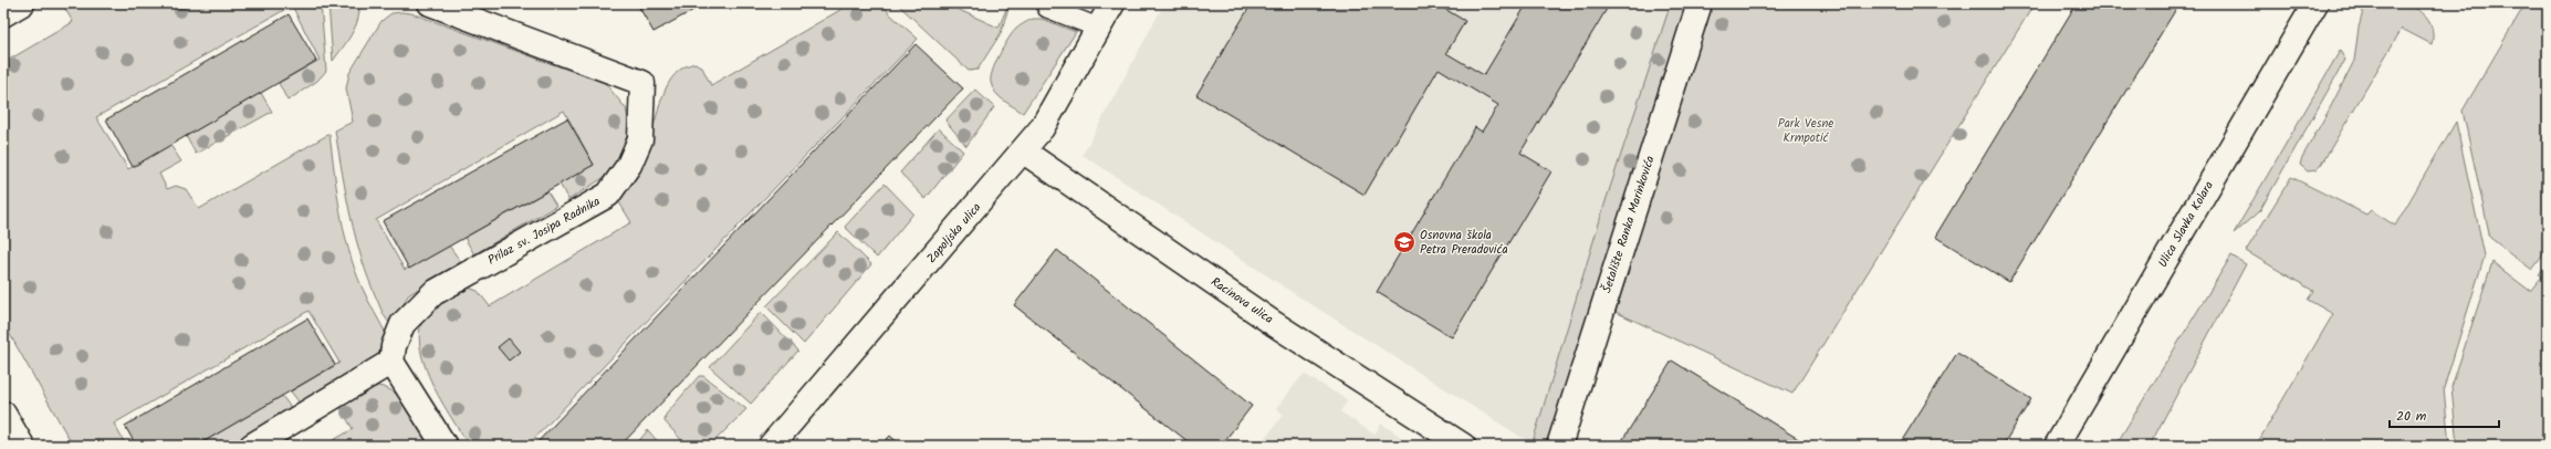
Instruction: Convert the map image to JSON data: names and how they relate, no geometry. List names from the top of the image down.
{
  "streets": {
    "street": [
      "Šetalište Ranka Marinkovića",
      "Ulica Slavka Kolara",
      "Prilaz sv. Josipa Radnika",
      "Zapoljska ulica",
      "Racinova ulica"
    ]
  },
  "crossings": [
    ["Zapoljska ulica", "Racinova ulica"]
  ],
  "parks": ["Park Vesne Krmpotić"],
  "places": {
    "school or university": ["Osnovna škola Petra Preradovića"]
  },
  "scale_bar": "20 m"
}
